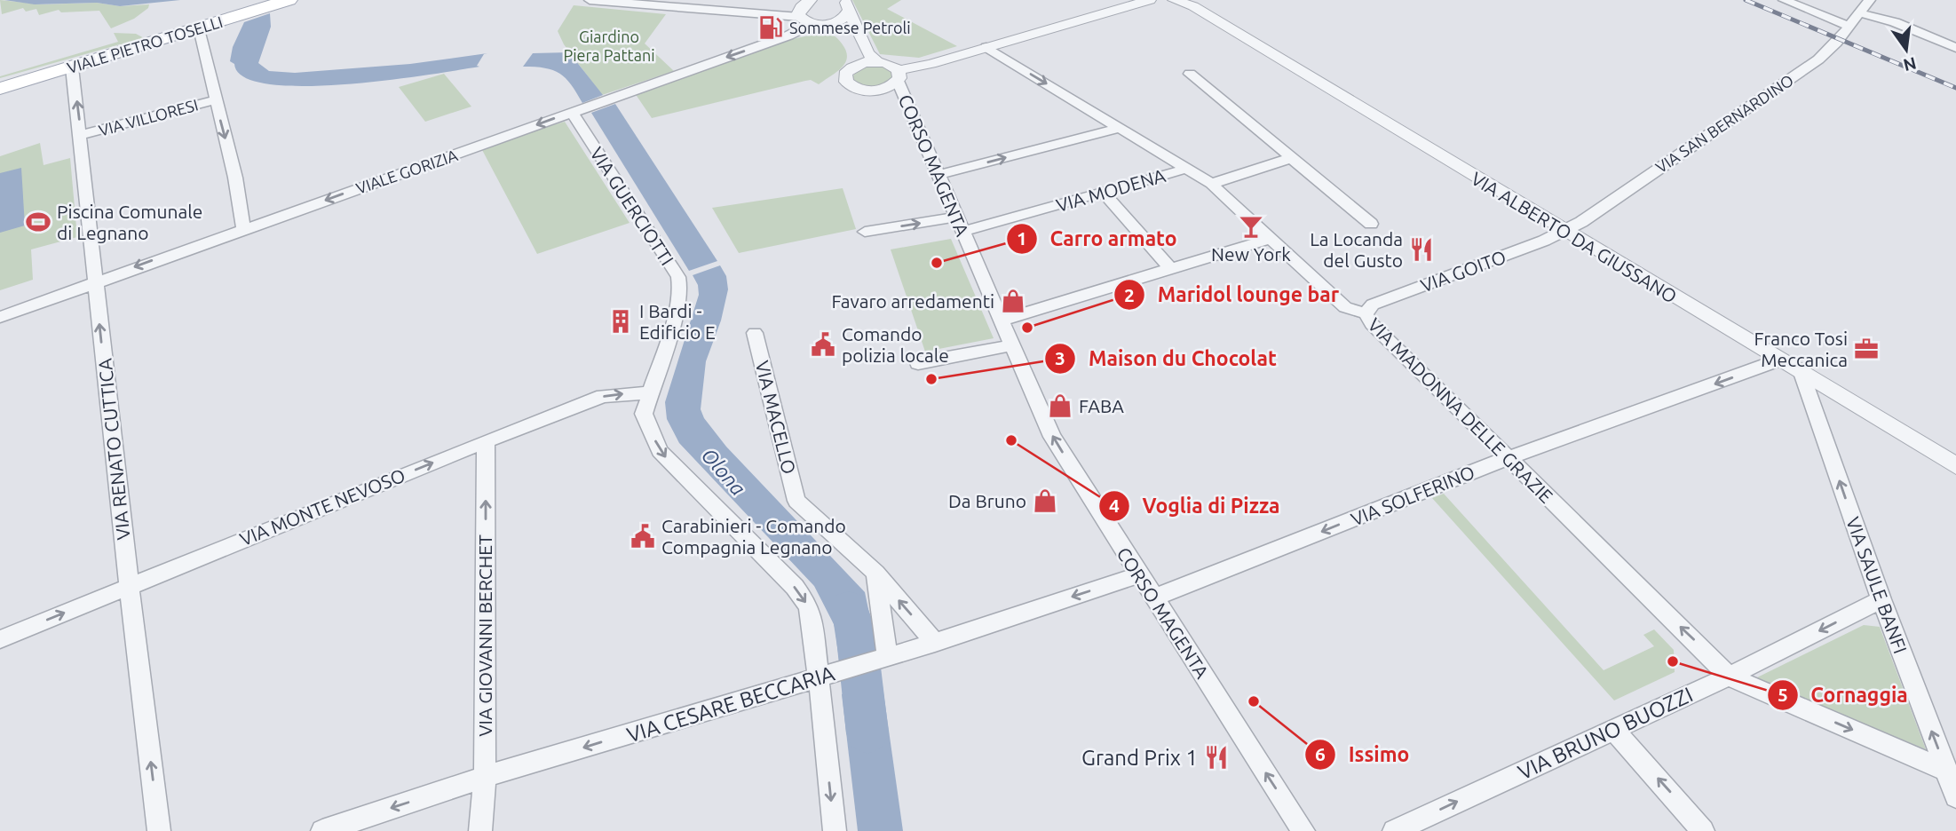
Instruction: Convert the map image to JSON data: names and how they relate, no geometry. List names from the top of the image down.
{
  "streets": {
    "main road": ["VIALE PIETRO TOSELLI"],
    "street": [
      "VIA VILLORESI",
      "VIA SAN BERNARDINO",
      "CORSO MAGENTA",
      "VIALE GORIZIA",
      "VIA MODENA",
      "VIA GUERCIOTTI",
      "VIA ALBERTO DA GIUSSANO",
      "VIA GOITO",
      "VIA MADONNA DELLE GRAZIE",
      "VIA MACELLO",
      "VIA RENATO CUTTICA",
      "VIA SOLFERINO",
      "VIA MONTE NEVOSO",
      "VIA SAULE BANFI",
      "VIA GIOVANNI BERCHET",
      "VIA CESARE BECCARIA",
      "VIA BRUNO BUOZZI"
    ]
  },
  "crossings": [
    ["VIALE PIETRO TOSELLI", "VIA RENATO CUTTICA"],
    ["VIA VILLORESI", "VIA RENATO CUTTICA"],
    ["VIA SAN BERNARDINO", "VIA ALBERTO DA GIUSSANO"],
    ["VIA SAN BERNARDINO", "VIA GOITO"],
    ["CORSO MAGENTA", "VIALE GORIZIA"],
    ["CORSO MAGENTA", "VIA MODENA"],
    ["CORSO MAGENTA", "VIA SOLFERINO"],
    ["CORSO MAGENTA", "VIA CESARE BECCARIA"],
    ["VIALE GORIZIA", "VIA GUERCIOTTI"],
    ["VIALE GORIZIA", "VIA RENATO CUTTICA"],
    ["VIA MODENA", "VIA MADONNA DELLE GRAZIE"],
    ["VIA GUERCIOTTI", "VIA MONTE NEVOSO"],
    ["VIA GUERCIOTTI", "VIA CESARE BECCARIA"],
    ["VIA ALBERTO DA GIUSSANO", "VIA GOITO"],
    ["VIA ALBERTO DA GIUSSANO", "VIA SOLFERINO"],
    ["VIA ALBERTO DA GIUSSANO", "VIA SAULE BANFI"],
    ["VIA GOITO", "VIA MADONNA DELLE GRAZIE"],
    ["VIA MADONNA DELLE GRAZIE", "VIA SOLFERINO"],
    ["VIA MADONNA DELLE GRAZIE", "VIA BRUNO BUOZZI"],
    ["VIA RENATO CUTTICA", "VIA MONTE NEVOSO"],
    ["VIA MONTE NEVOSO", "VIA GIOVANNI BERCHET"],
    ["VIA SAULE BANFI", "VIA BRUNO BUOZZI"],
    ["VIA GIOVANNI BERCHET", "VIA CESARE BECCARIA"]
  ],
  "one_way": [
    "CORSO MAGENTA",
    "VIA RENATO CUTTICA",
    "VIA SOLFERINO",
    "VIA MONTE NEVOSO",
    "VIA SAULE BANFI",
    "VIA GIOVANNI BERCHET",
    "VIA CESARE BECCARIA"
  ],
  "water": ["Olona"],
  "parks": ["Giardino Piera Pattani"],
  "places": {
    "fuel station": ["Sommese Petroli"],
    "sports": ["Piscina Comunale di Legnano"],
    "bar": ["New York"],
    "restaurant": ["La Locanda del Gusto", "Grand Prix 1"],
    "other": [
      "Carro armato",
      "Maridol lounge bar",
      "Maison du Chocolat",
      "Voglia di Pizza",
      "Cornaggia",
      "Issimo"
    ],
    "shop": ["Favaro arredamenti", "FABA", "Da Bruno"],
    "building": ["I Bardi - Edificio E"],
    "public building": ["Comando polizia locale", "Carabinieri - Comando Compagnia Legnano"],
    "office": ["Franco Tosi Meccanica"]
  },
  "north": "bottom"
}
